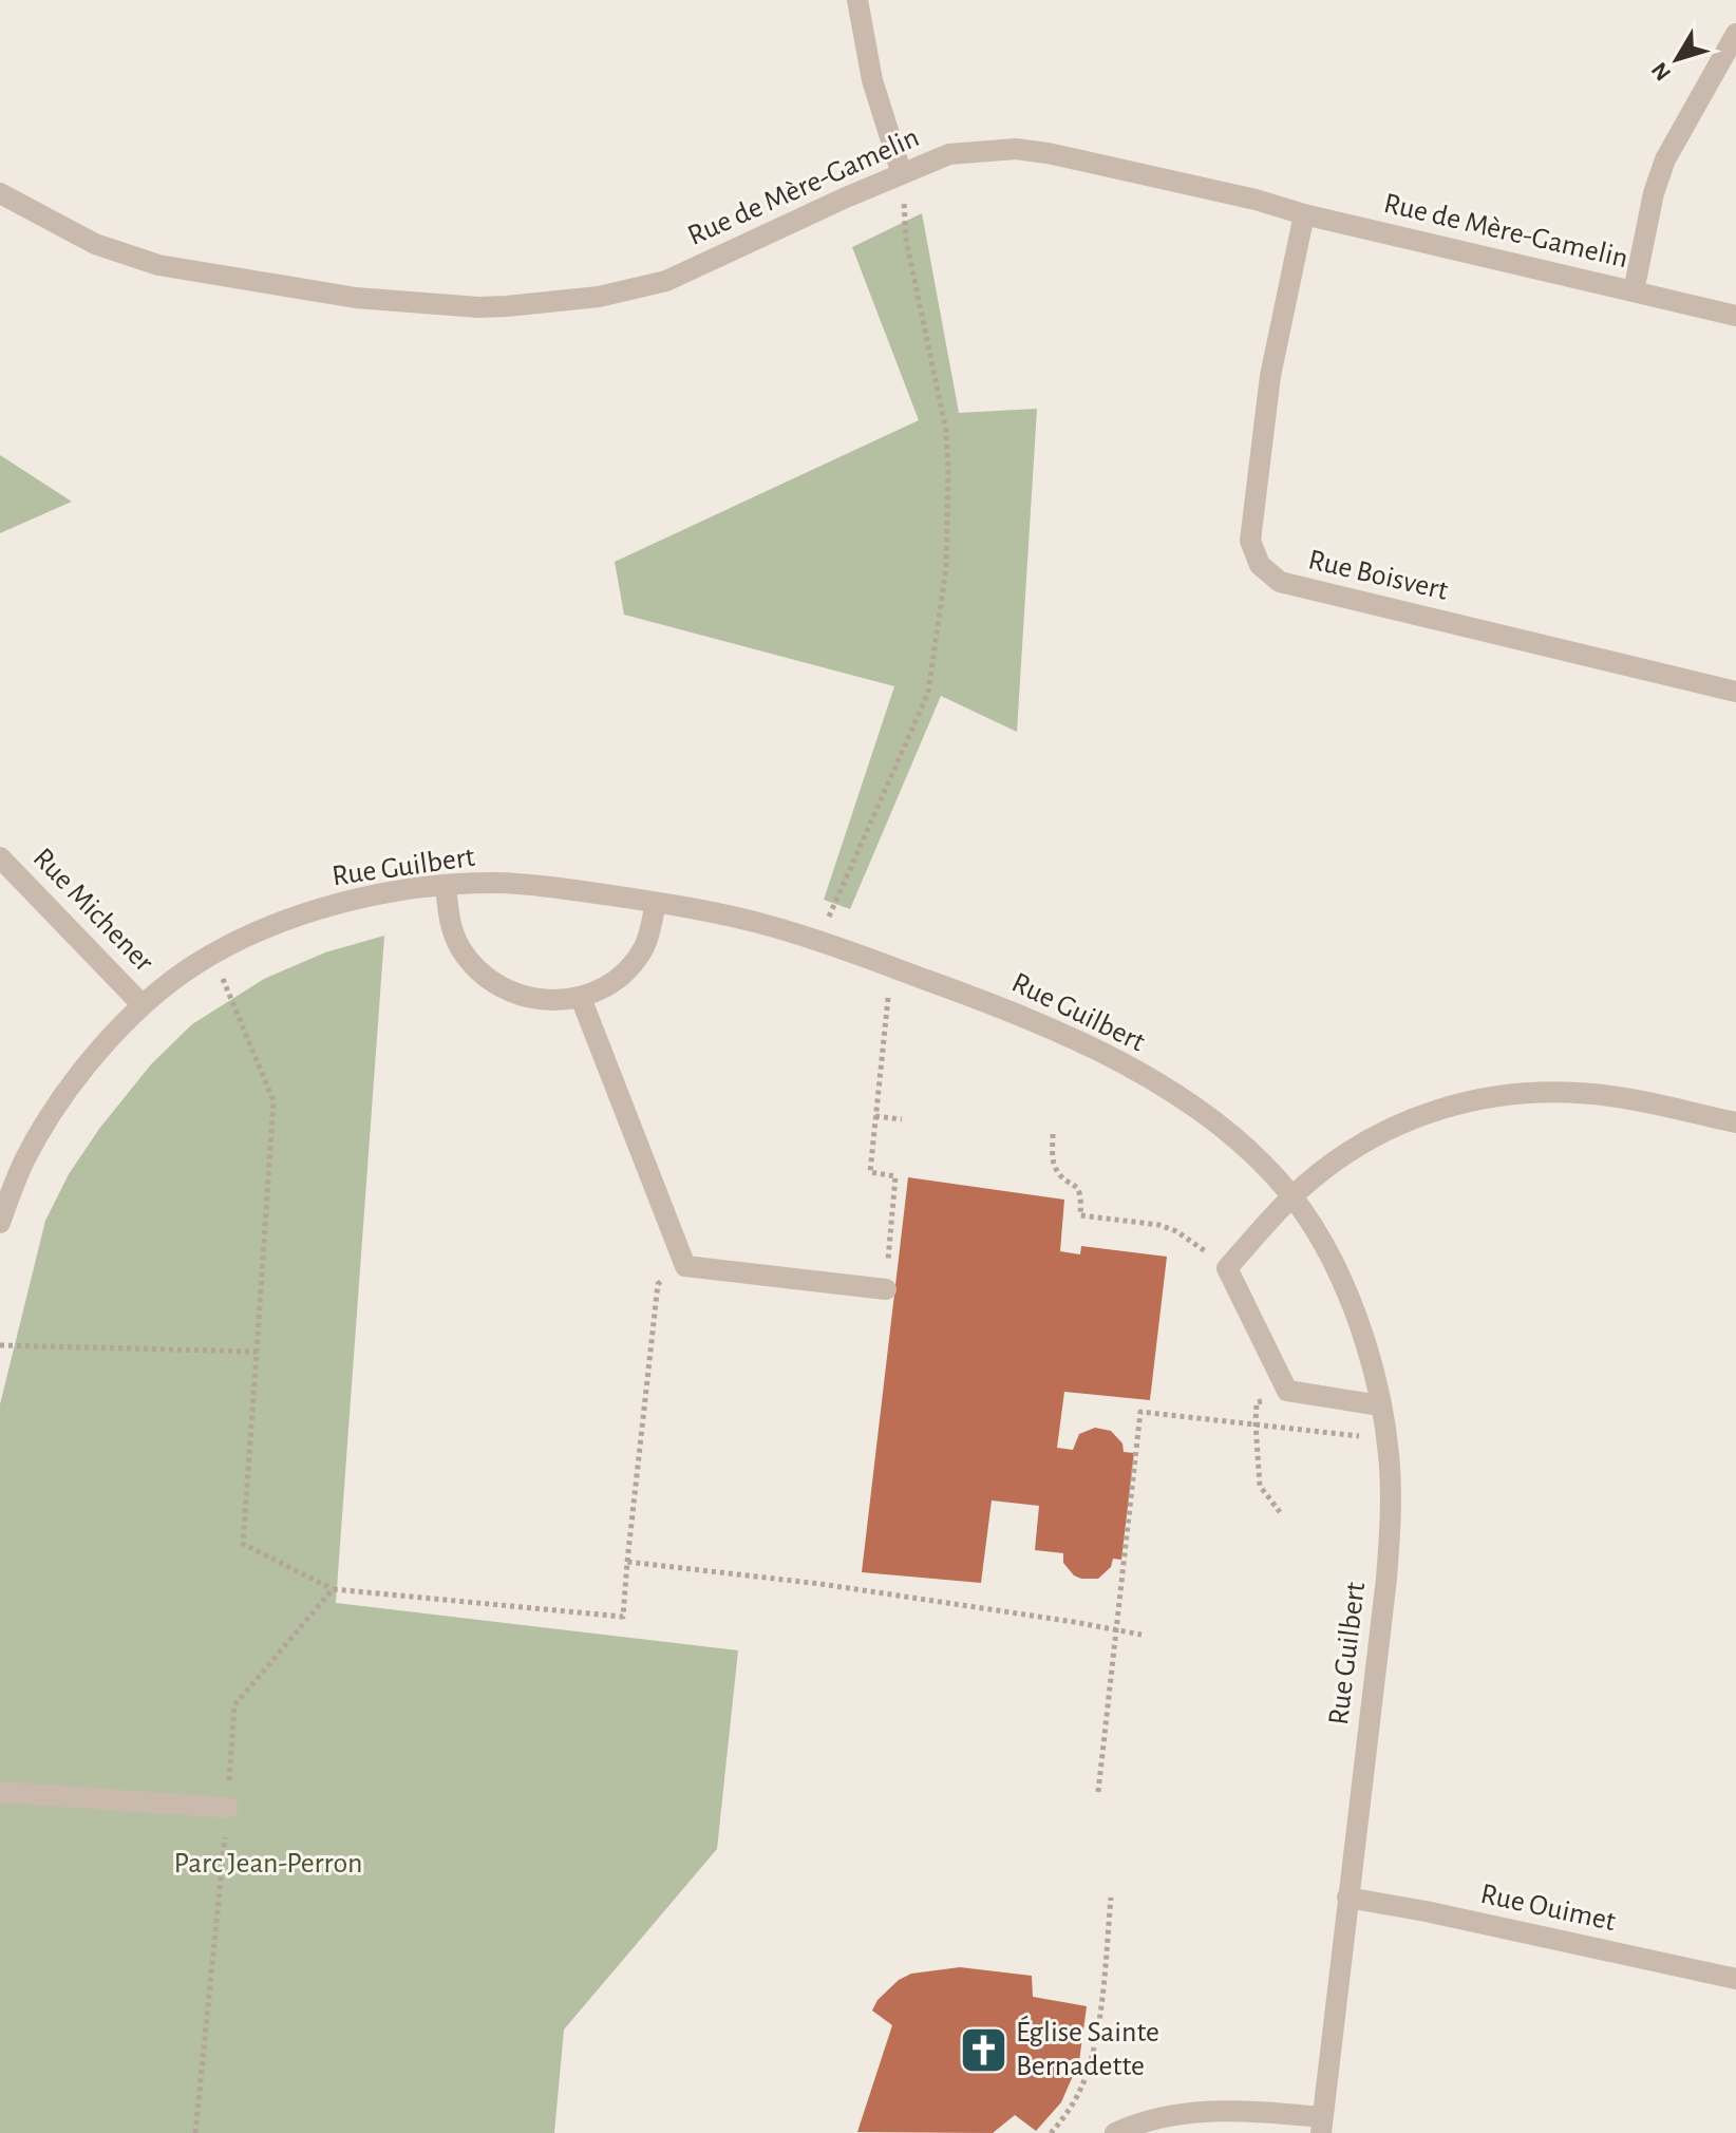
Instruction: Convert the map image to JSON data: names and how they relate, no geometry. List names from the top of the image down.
{
  "streets": {
    "street": [
      "Rue de Mère-Gamelin",
      "Rue Boisvert",
      "Rue Guilbert",
      "Rue Michener",
      "Rue Ouimet"
    ]
  },
  "crossings": [
    ["Rue de Mère-Gamelin", "Rue Boisvert"],
    ["Rue Guilbert", "Rue Michener"],
    ["Rue Guilbert", "Rue Ouimet"]
  ],
  "parks": ["Parc Jean-Perron"],
  "places": {
    "church": ["Église Sainte Bernadette"]
  },
  "north": "bottom left"
}
